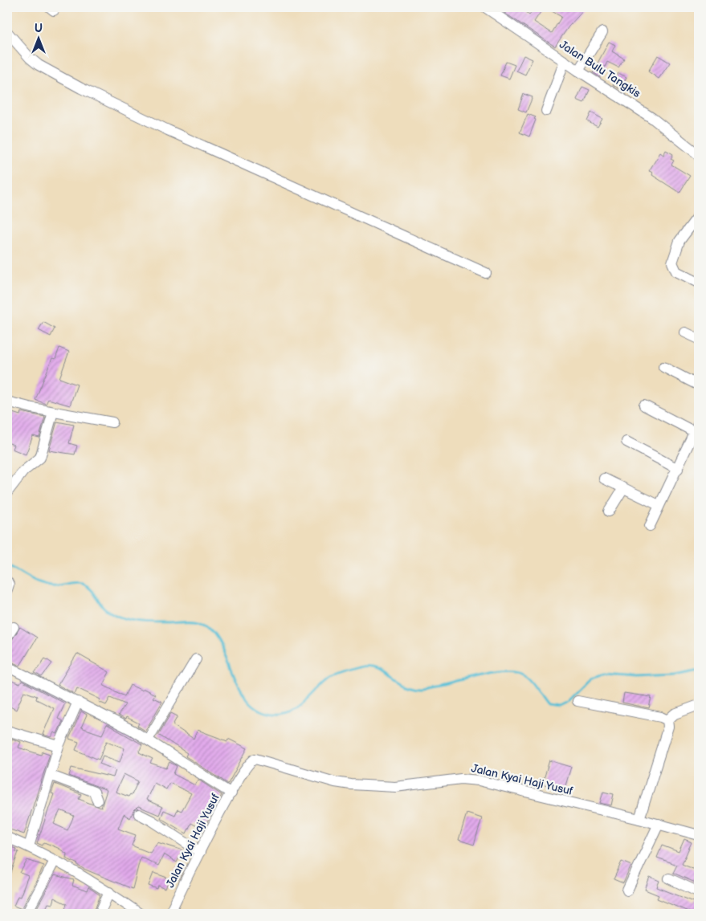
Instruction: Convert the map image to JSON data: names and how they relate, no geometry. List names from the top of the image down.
{
  "streets": {
    "street": ["Jalan Bulu Tangkis", "Jalan Kyai Haji Yusuf"]
  },
  "north": "top"
}
